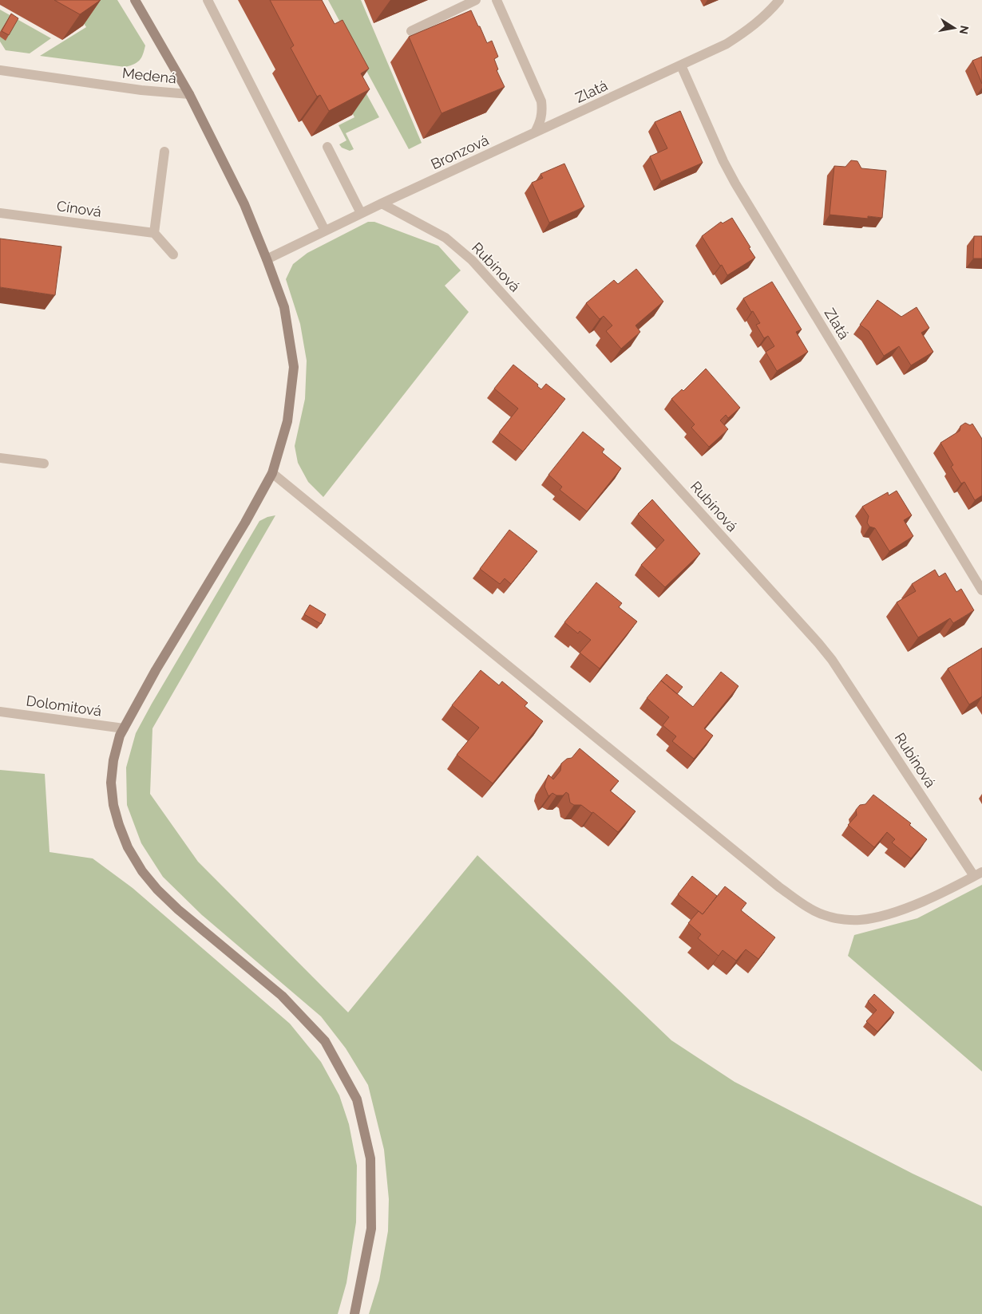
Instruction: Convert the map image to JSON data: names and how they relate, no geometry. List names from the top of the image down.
{
  "streets": {
    "street": [
      "Medená",
      "Zlatá",
      "Bronzová",
      "Cínová",
      "Rubínová",
      "Dolomitová"
    ]
  },
  "crossings": [
    ["Zlatá", "Bronzová"],
    ["Bronzová", "Rubínová"]
  ],
  "north": "right"
}
